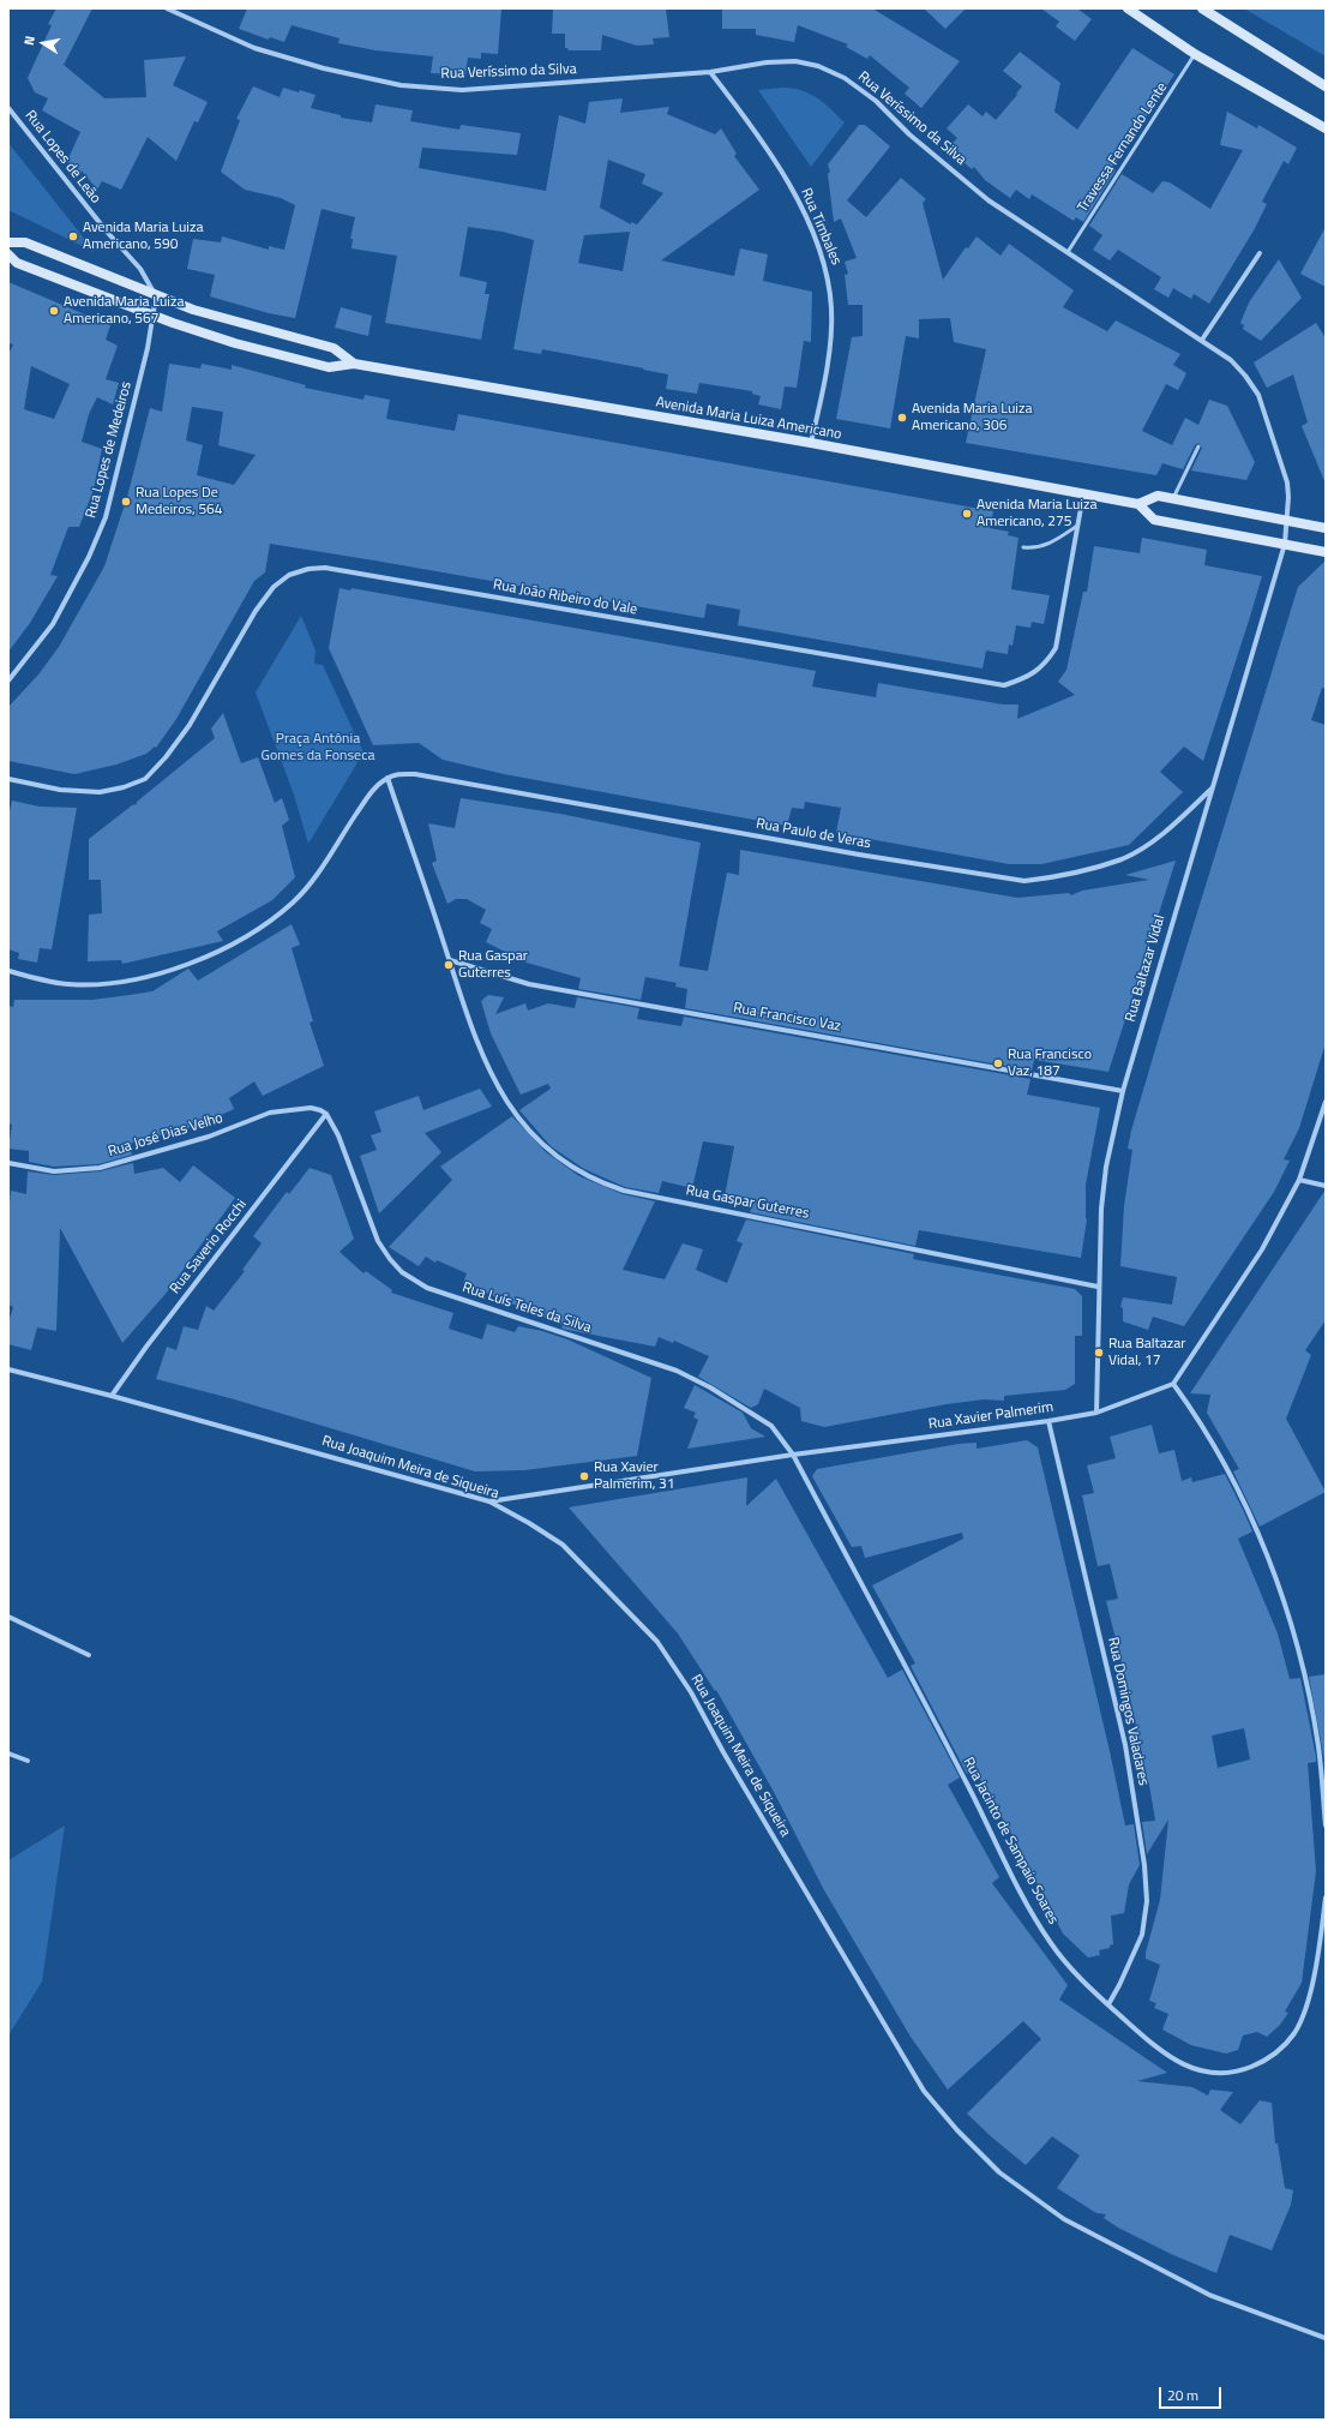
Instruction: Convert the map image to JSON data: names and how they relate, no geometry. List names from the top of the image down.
{
  "streets": {
    "main road": ["Avenida Maria Luiza Americano"],
    "street": [
      "Rua Veríssimo da Silva",
      "Rua Lopes de Leão",
      "Rua Timbales",
      "Rua Lopes de Medeiros",
      "Rua João Ribeiro do Vale",
      "Rua Paulo de Veras",
      "Rua Baltazar Vidal",
      "Rua Francisco Vaz",
      "Rua José Dias Velho",
      "Rua Gaspar Guterres",
      "Rua Saverio Rocchi",
      "Rua Luís Teles da Silva",
      "Rua Xavier Palmerim",
      "Rua Joaquim Meira de Siqueira",
      "Rua Domingos Valadares",
      "Rua Jacinto de Sampaio Soares"
    ],
    "lane": ["Travessa Fernando Lente"]
  },
  "crossings": [
    ["Rua Veríssimo da Silva", "Travessa Fernando Lente"],
    ["Rua Veríssimo da Silva", "Rua Timbales"],
    ["Rua Veríssimo da Silva", "Avenida Maria Luiza Americano"],
    ["Rua Veríssimo da Silva", "Rua Baltazar Vidal"],
    ["Rua Lopes de Leão", "Avenida Maria Luiza Americano"],
    ["Rua Timbales", "Avenida Maria Luiza Americano"],
    ["Avenida Maria Luiza Americano", "Rua Lopes de Medeiros"],
    ["Avenida Maria Luiza Americano", "Rua João Ribeiro do Vale"],
    ["Rua Paulo de Veras", "Rua Baltazar Vidal"],
    ["Rua Paulo de Veras", "Rua Gaspar Guterres"],
    ["Rua Baltazar Vidal", "Rua Francisco Vaz"],
    ["Rua Baltazar Vidal", "Rua Gaspar Guterres"],
    ["Rua Baltazar Vidal", "Rua Xavier Palmerim"],
    ["Rua Francisco Vaz", "Rua Gaspar Guterres"],
    ["Rua José Dias Velho", "Rua Saverio Rocchi"],
    ["Rua José Dias Velho", "Rua Luís Teles da Silva"],
    ["Rua Saverio Rocchi", "Rua Luís Teles da Silva"],
    ["Rua Saverio Rocchi", "Rua Joaquim Meira de Siqueira"],
    ["Rua Luís Teles da Silva", "Rua Xavier Palmerim"],
    ["Rua Luís Teles da Silva", "Rua Jacinto de Sampaio Soares"],
    ["Rua Xavier Palmerim", "Rua Joaquim Meira de Siqueira"],
    ["Rua Xavier Palmerim", "Rua Domingos Valadares"],
    ["Rua Xavier Palmerim", "Rua Jacinto de Sampaio Soares"],
    ["Rua Domingos Valadares", "Rua Jacinto de Sampaio Soares"]
  ],
  "parks": ["Praça Antônia Gomes da Fonseca"],
  "places": [
    "Avenida Maria Luiza Americano, 590",
    "Avenida Maria Luiza Americano, 567",
    "Avenida Maria Luiza Americano, 306",
    "Rua Lopes De Medeiros, 564",
    "Avenida Maria Luiza Americano, 275",
    "Rua Gaspar Guterres",
    "Rua Francisco Vaz, 187",
    "Rua Baltazar Vidal, 17",
    "Rua Xavier Palmerim, 31"
  ],
  "scale_bar": "20 m",
  "north": "left"
}
